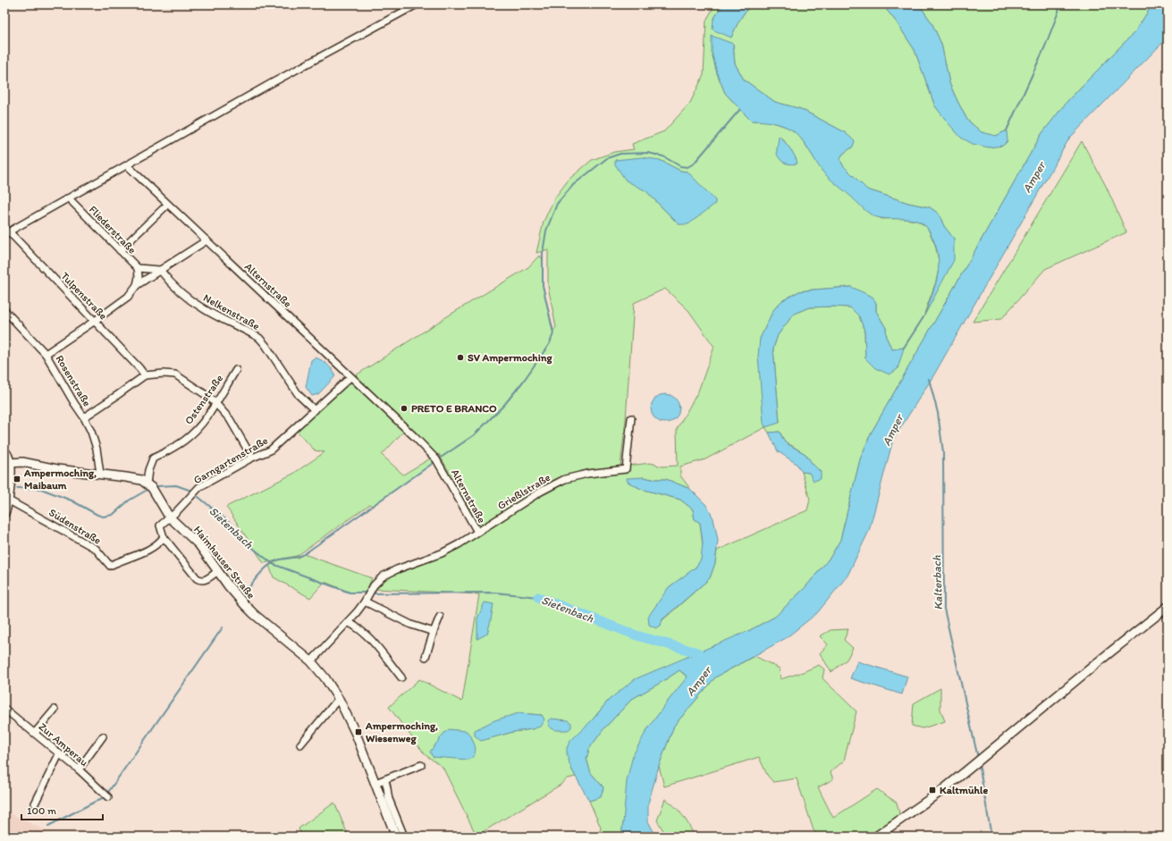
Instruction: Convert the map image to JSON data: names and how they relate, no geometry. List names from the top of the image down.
{
  "streets": {
    "main road": ["Haimhauser Straße"],
    "street": [
      "Fliederstraße",
      "Alternstraße",
      "Tulpenstraße",
      "Nelkenstraße",
      "Rosenstraße",
      "Ostenstraße",
      "Garngartenstraße",
      "Grießlstraße",
      "Südenstraße",
      "Zur Amperau"
    ]
  },
  "crossings": [
    ["Alternstraße", "Garngartenstraße"],
    ["Alternstraße", "Grießlstraße"],
    ["Nelkenstraße", "Garngartenstraße"],
    ["Ostenstraße", "Haimhauser Straße"],
    ["Garngartenstraße", "Haimhauser Straße"],
    ["Grießlstraße", "Haimhauser Straße"]
  ],
  "water": ["Amper", "Sietenbach", "Kalterbach"],
  "places": {
    "other": ["SV Ampermoching", "PRETO E BRANCO"],
    "transit": ["Ampermoching, Maibaum", "Ampermoching, Wiesenweg", "Kaltmühle"]
  },
  "scale_bar": "100 m"
}
